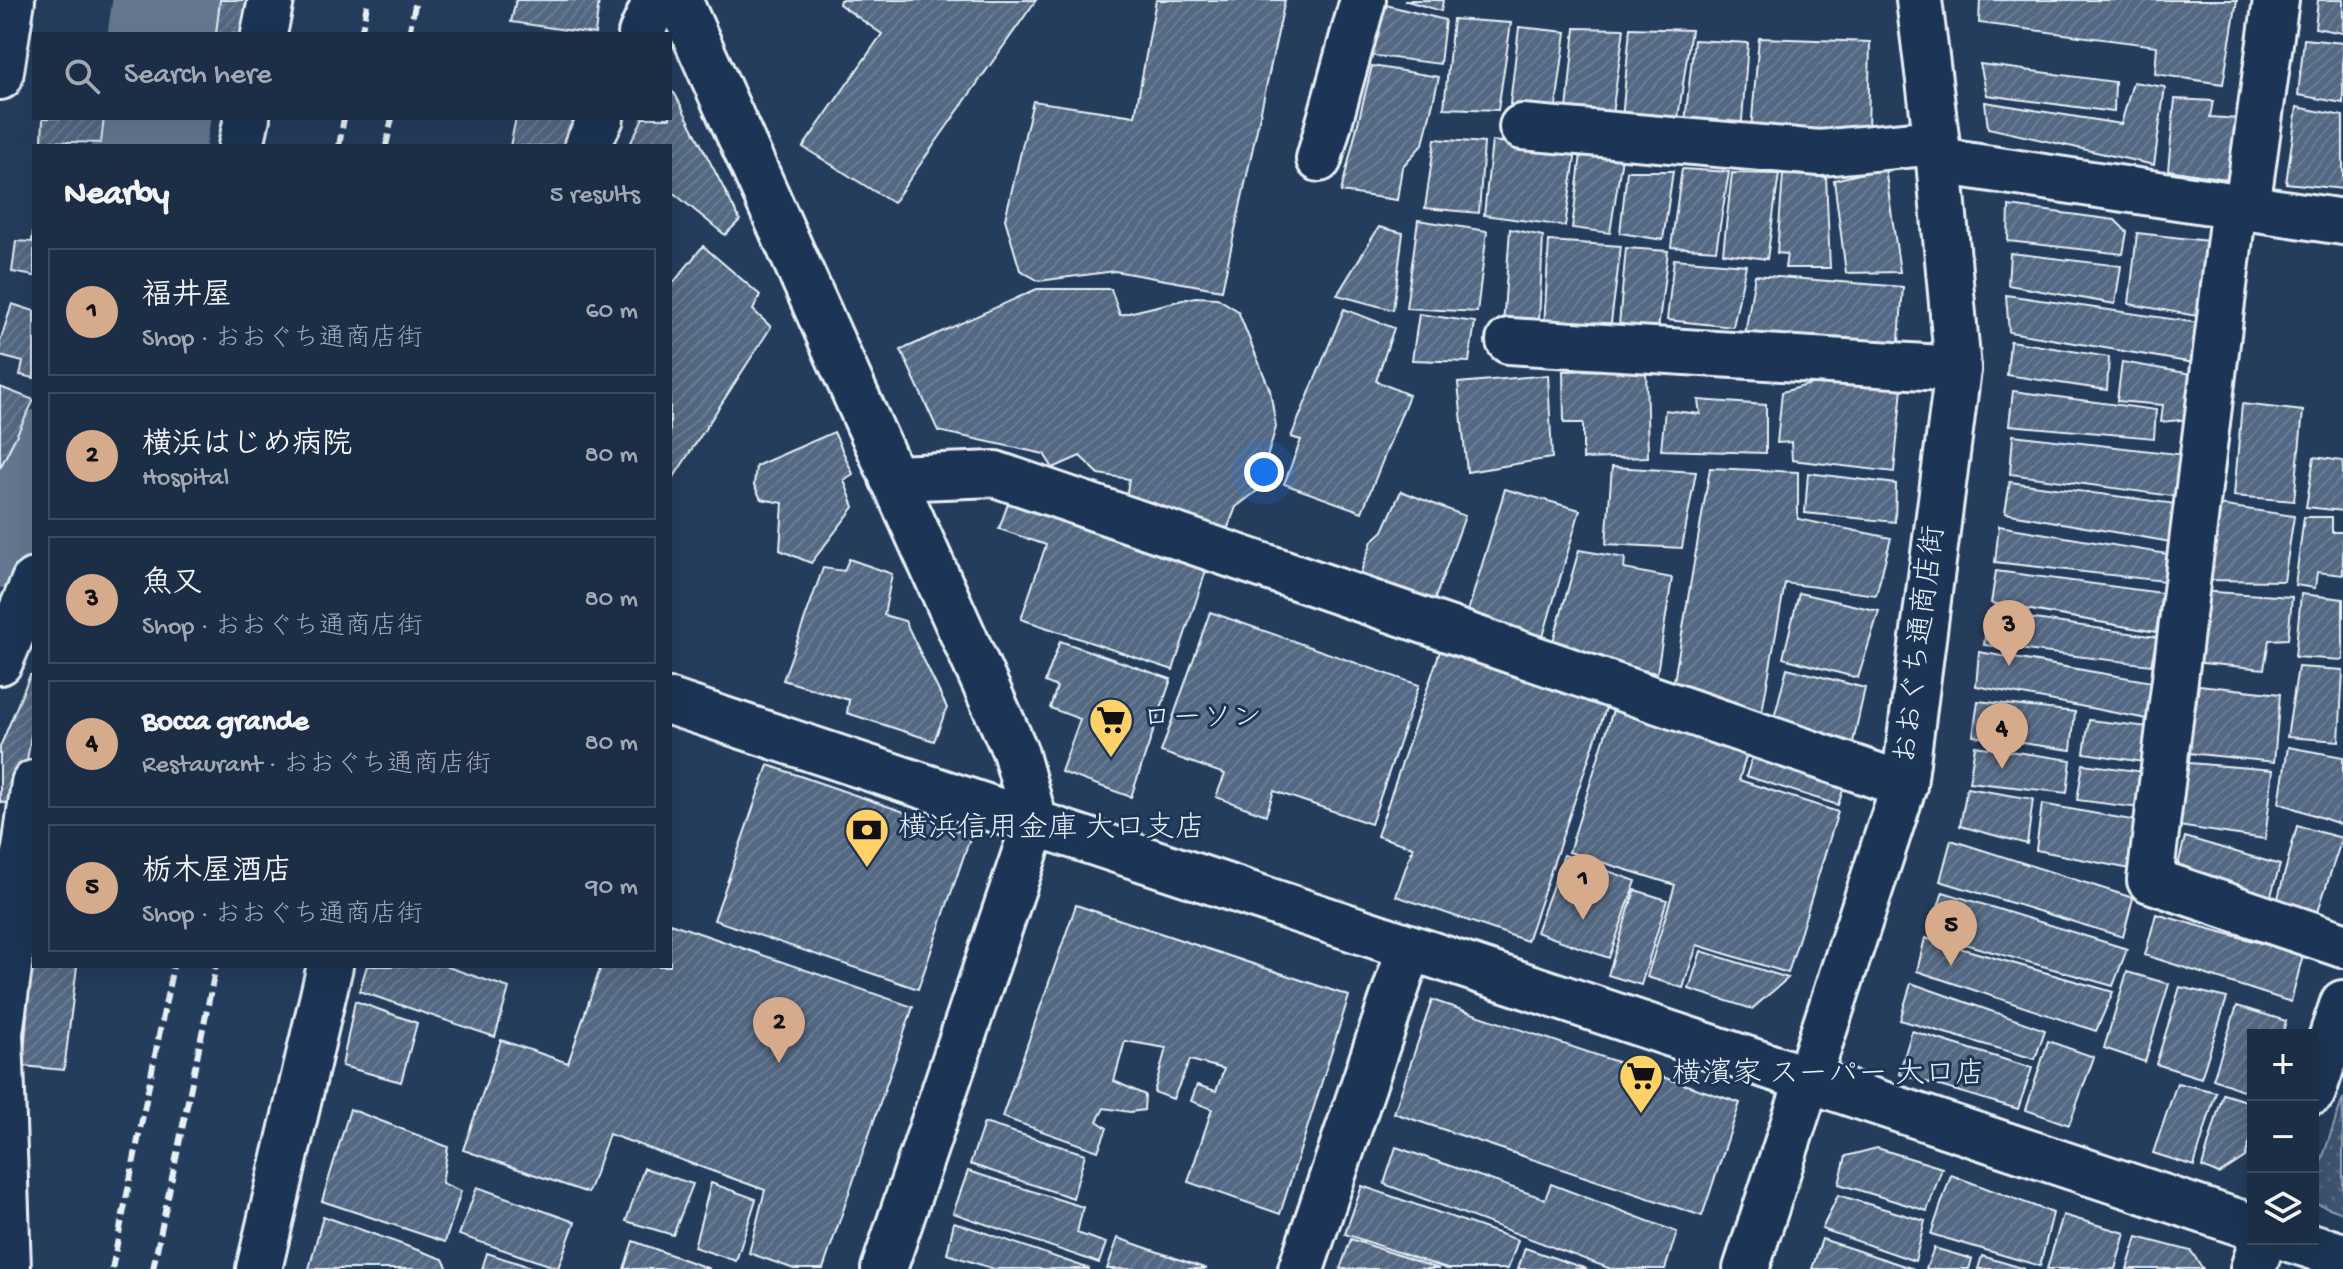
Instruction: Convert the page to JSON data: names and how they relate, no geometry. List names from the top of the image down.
{
  "streets": {
    "street": ["おおぐち通商店街"]
  },
  "places": {
    "supermarket": ["ローソン", "横濱家 スーパー 大口店"],
    "bank": ["横浜信用金庫 大口支店"]
  },
  "page": {
    "search": "Search here",
    "heading": ["Nearby", "5 results"],
    "list": [
      {
        "mark": "1",
        "name": "福井屋",
        "note": "Shop · おおぐち通商店街",
        "value": "60 m"
      },
      {
        "mark": "2",
        "name": "横浜はじめ病院",
        "note": "Hospital",
        "value": "80 m"
      },
      {
        "mark": "3",
        "name": "魚又",
        "note": "Shop · おおぐち通商店街",
        "value": "80 m"
      },
      {
        "mark": "4",
        "name": "Bocca grande",
        "note": "Restaurant · おおぐち通商店街",
        "value": "80 m"
      },
      {
        "mark": "5",
        "name": "栃木屋酒店",
        "note": "Shop · おおぐち通商店街",
        "value": "90 m"
      }
    ],
    "pins": [
      "3",
      "4",
      "1",
      "5",
      "2"
    ],
    "map_buttons": ["+", "−"]
  }
}
